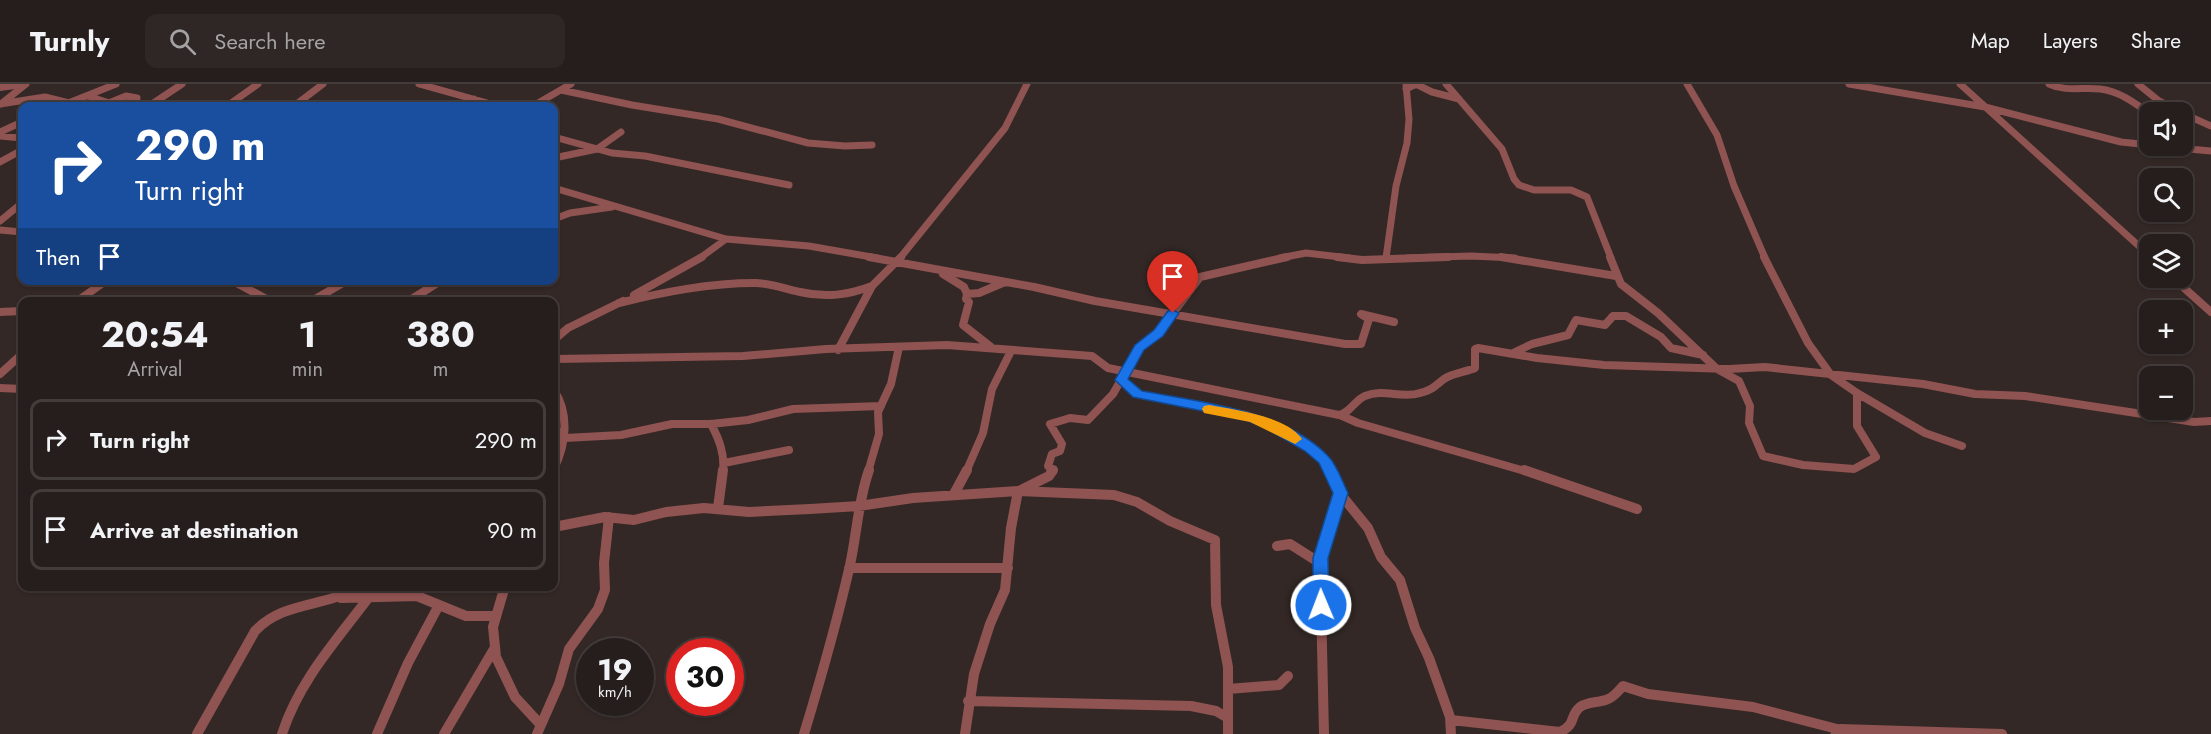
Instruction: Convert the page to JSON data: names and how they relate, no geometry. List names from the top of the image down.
{
  "page": {
    "header": "Turnly",
    "search": "Search here",
    "nav": ["Map", "Layers", "Share"],
    "map_buttons": ["+", "−"],
    "turn": ["290 m", "Turn right"],
    "then": "Then",
    "eta": [
      "20:54",
      "Arrival",
      "1",
      "min",
      "380",
      "m"
    ],
    "list": [
      {
        "name": "Turn right",
        "value": "290 m"
      },
      {
        "name": "Arrive at destination",
        "value": "90 m"
      }
    ],
    "speed": "19 km/h",
    "limit": "30"
  }
}
